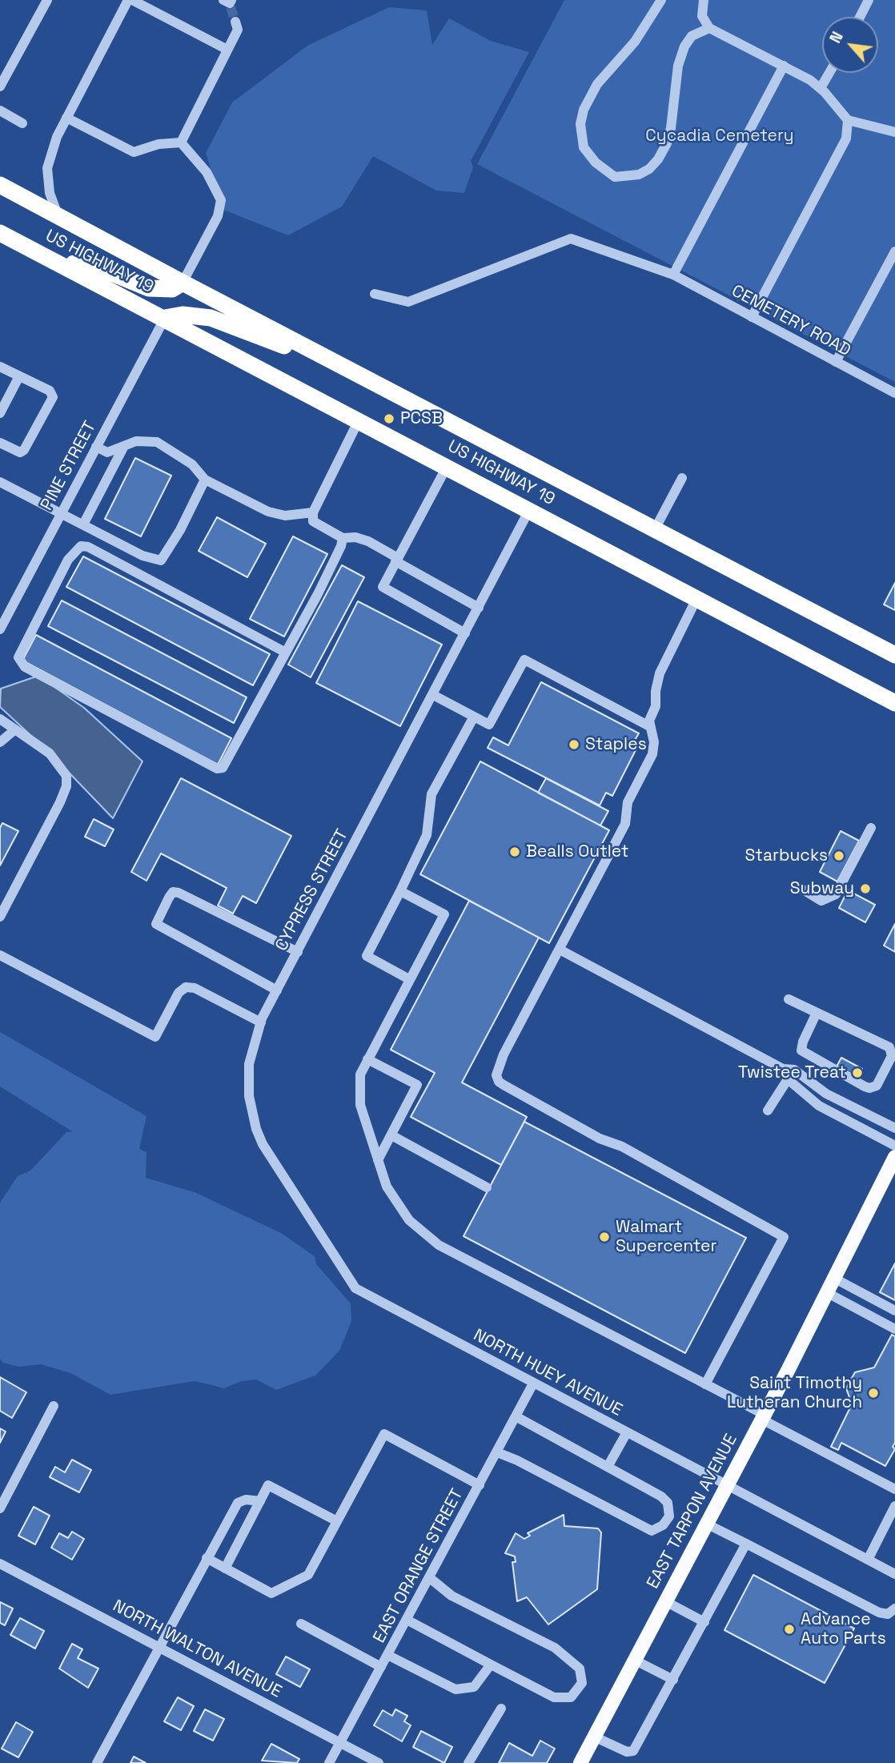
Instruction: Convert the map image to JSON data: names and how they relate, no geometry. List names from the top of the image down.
{
  "streets": {
    "highway": ["US HIGHWAY 19"],
    "main road": ["EAST TARPON AVENUE"],
    "street": [
      "CEMETERY ROAD",
      "PINE STREET",
      "CYPRESS STREET",
      "NORTH HUEY AVENUE",
      "EAST ORANGE STREET",
      "NORTH WALTON AVENUE"
    ]
  },
  "crossings": [
    ["US HIGHWAY 19", "PINE STREET"],
    ["US HIGHWAY 19", "CYPRESS STREET"],
    ["CYPRESS STREET", "NORTH HUEY AVENUE"],
    ["NORTH HUEY AVENUE", "EAST TARPON AVENUE"],
    ["NORTH HUEY AVENUE", "EAST ORANGE STREET"],
    ["EAST ORANGE STREET", "NORTH WALTON AVENUE"]
  ],
  "parks": ["Cycadia Cemetery"],
  "places": [
    "PCSB",
    "Staples",
    "Bealls Outlet",
    "Starbucks",
    "Subway",
    "Twistee Treat",
    "Walmart Supercenter",
    "Saint Timothy Lutheran Church",
    "Advance Auto Parts"
  ],
  "north": "top left"
}
